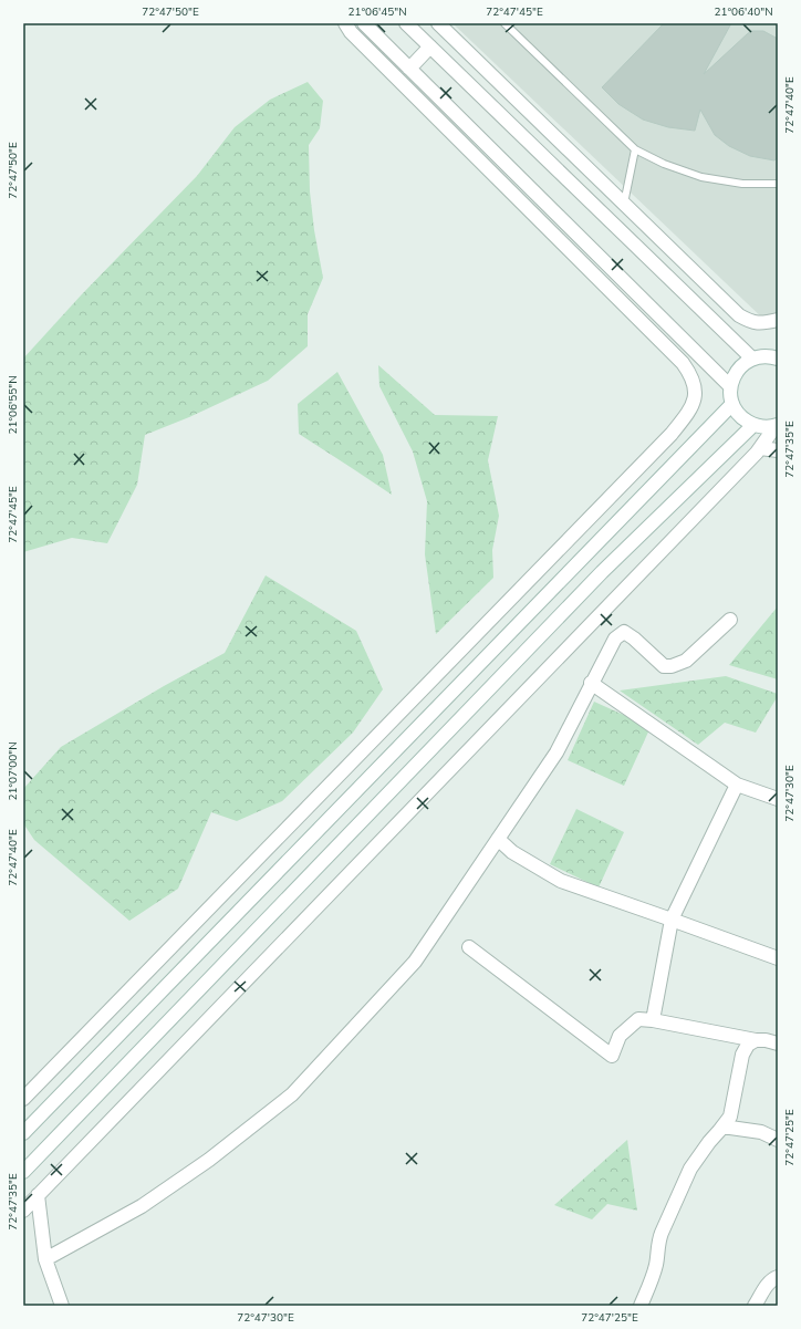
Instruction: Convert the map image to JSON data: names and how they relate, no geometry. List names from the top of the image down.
{
  "coordinates": [
    "72°47'50\"E",
    "21°06'45\"N",
    "72°47'45\"E",
    "21°06'40\"N",
    "72°47'40\"E",
    "21°06'55\"N",
    "72°47'35\"E",
    "21°07'00\"N",
    "72°47'30\"E",
    "72°47'25\"E"
  ]
}
